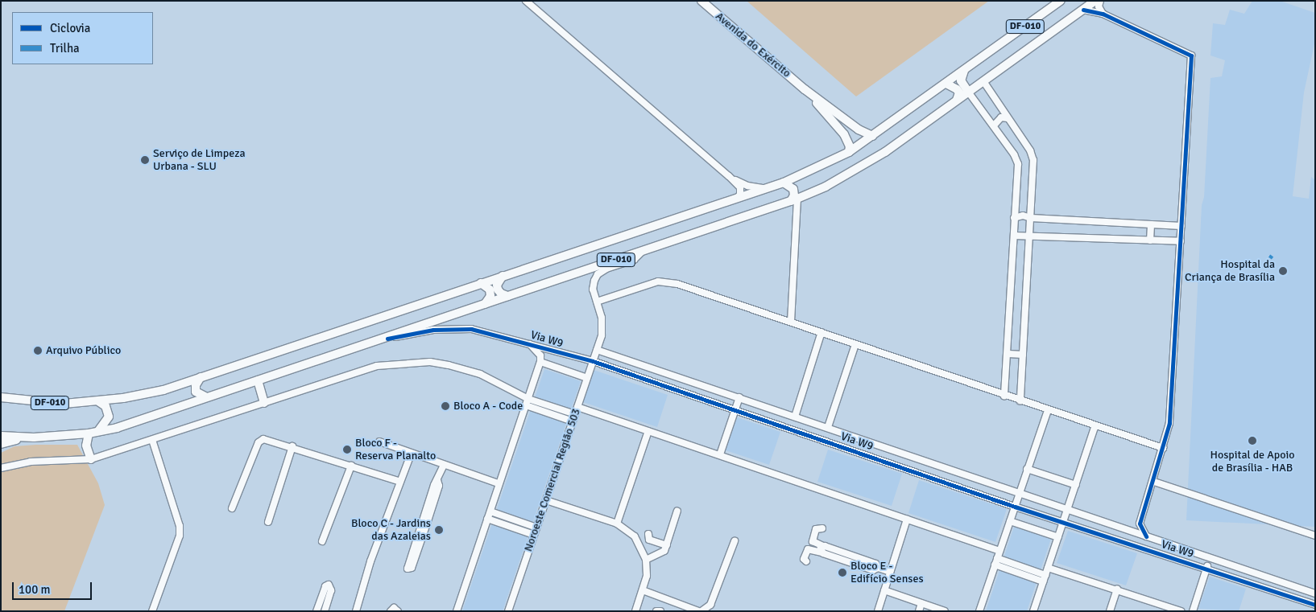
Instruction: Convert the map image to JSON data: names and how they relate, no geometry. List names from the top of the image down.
{
  "streets": {
    "main road": ["DF-010", "Avenida do Exército"],
    "street": ["Via W9", "Noroeste Comercial Região 503"]
  },
  "crossings": [
    ["DF-010", "Avenida do Exército"],
    ["DF-010", "Via W9"],
    ["DF-010", "Noroeste Comercial Região 503"],
    ["Via W9", "Noroeste Comercial Região 503"]
  ],
  "places": [
    "Serviço de Limpeza Urbana - SLU",
    "Hospital da Criança de Brasília",
    "Arquivo Público",
    "Bloco A - Code",
    "Hospital de Apoio de Brasília - HAB",
    "Bloco F - Reserva Planalto",
    "Bloco C - Jardins das Azaleias",
    "Bloco E - Edifício Senses"
  ],
  "legend": ["Ciclovia", "Trilha"],
  "scale_bar": "100 m"
}
